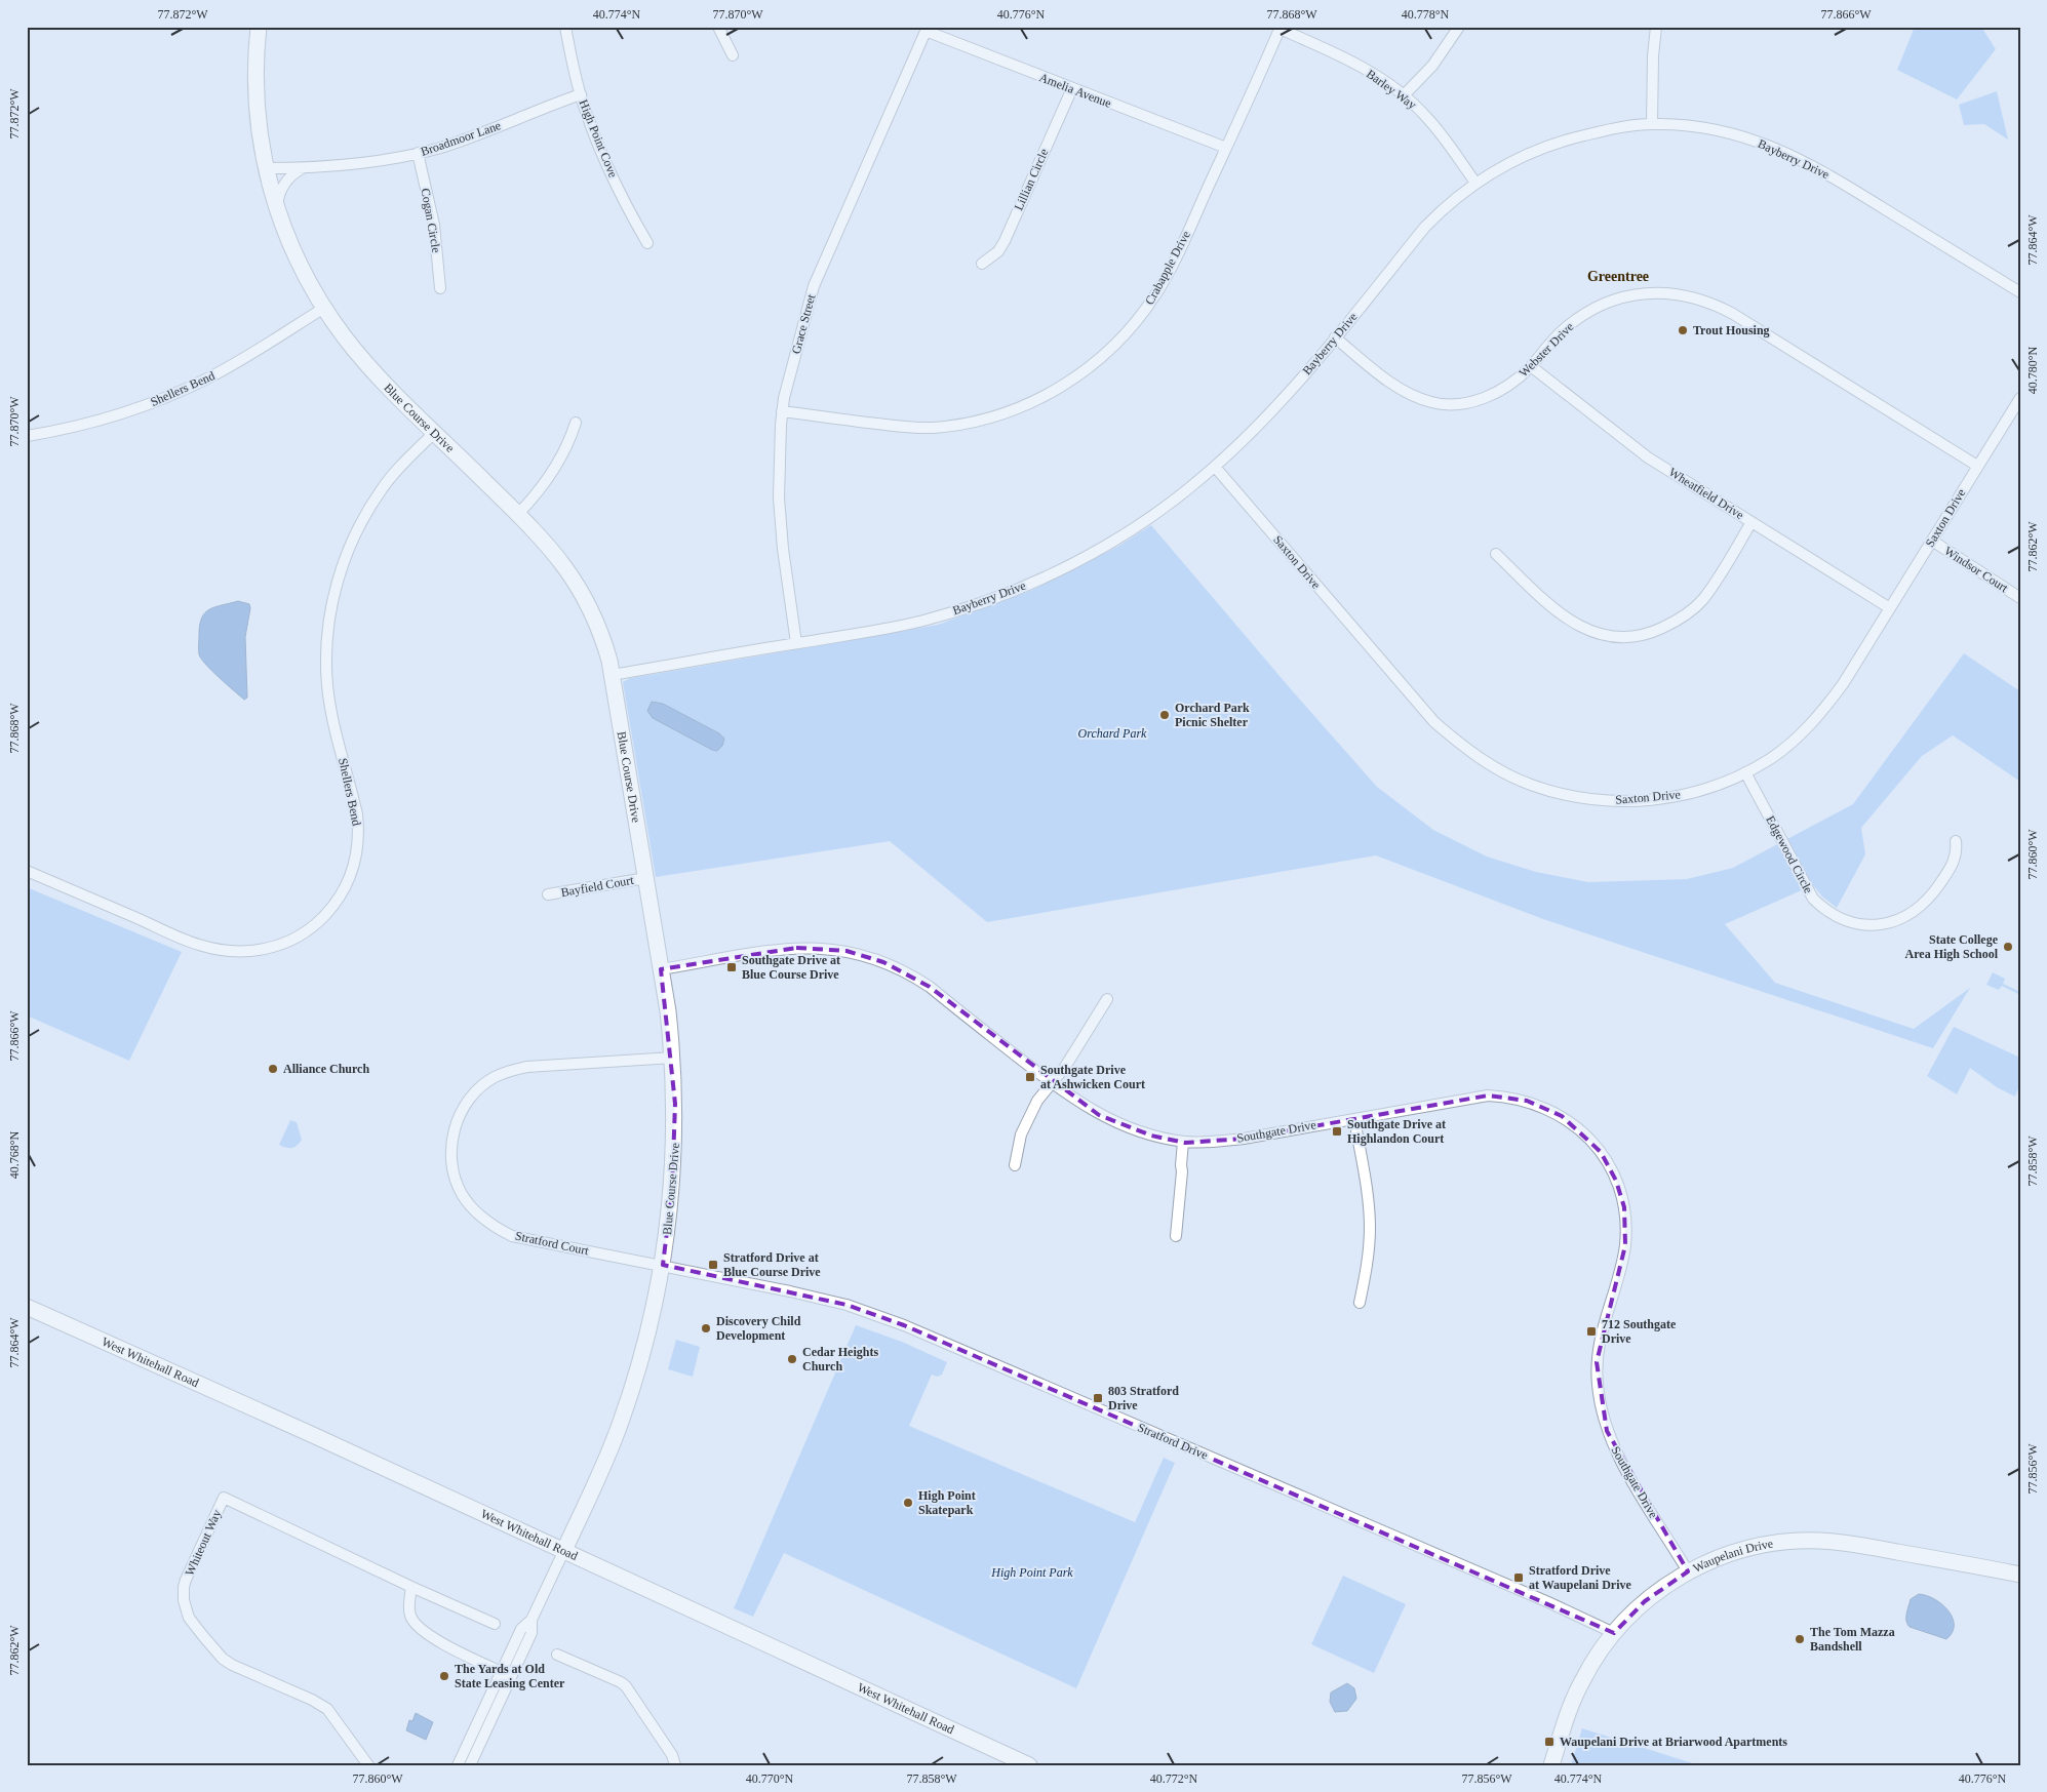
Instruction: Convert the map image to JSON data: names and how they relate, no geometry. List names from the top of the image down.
{
  "streets": {
    "main road": ["Blue Course Drive", "West Whitehall Road", "Waupelani Drive"],
    "street": [
      "Barley Way",
      "Amelia Avenue",
      "Broadmoor Lane",
      "High Point Cove",
      "Bayberry Drive",
      "Lillian Circle",
      "Cogan Circle",
      "Crabapple Drive",
      "Grace Street",
      "Webster Drive",
      "Shellers Bend",
      "Wheatfield Drive",
      "Saxton Drive",
      "Windsor Court",
      "Edgewood Circle",
      "Bayfield Court",
      "Southgate Drive",
      "Stratford Court",
      "Stratford Drive",
      "Whiteout Way"
    ]
  },
  "crossings": [
    ["Barley Way", "Bayberry Drive"],
    ["Barley Way", "Crabapple Drive"],
    ["Amelia Avenue", "Lillian Circle"],
    ["Amelia Avenue", "Crabapple Drive"],
    ["Amelia Avenue", "Grace Street"],
    ["Broadmoor Lane", "High Point Cove"],
    ["Broadmoor Lane", "Cogan Circle"],
    ["Broadmoor Lane", "Blue Course Drive"],
    ["Bayberry Drive", "Grace Street"],
    ["Bayberry Drive", "Webster Drive"],
    ["Bayberry Drive", "Blue Course Drive"],
    ["Bayberry Drive", "Saxton Drive"],
    ["Crabapple Drive", "Grace Street"],
    ["Webster Drive", "Wheatfield Drive"],
    ["Webster Drive", "Saxton Drive"],
    ["Shellers Bend", "Blue Course Drive"],
    ["Blue Course Drive", "Bayfield Court"],
    ["Blue Course Drive", "Southgate Drive"],
    ["Blue Course Drive", "Stratford Court"],
    ["Blue Course Drive", "West Whitehall Road"],
    ["Blue Course Drive", "Stratford Drive"],
    ["Wheatfield Drive", "Saxton Drive"],
    ["Saxton Drive", "Windsor Court"],
    ["Saxton Drive", "Edgewood Circle"],
    ["Southgate Drive", "Waupelani Drive"],
    ["Stratford Court", "Stratford Drive"],
    ["Stratford Drive", "Waupelani Drive"]
  ],
  "districts": ["Greentree"],
  "parks": ["Orchard Park", "High Point Park"],
  "places": {
    "other": [
      "Trout Housing",
      "Orchard Park Picnic Shelter",
      "State College Area High School",
      "Alliance Church",
      "Discovery Child Development",
      "Cedar Heights Church",
      "High Point Skatepark",
      "The Tom Mazza Bandshell",
      "The Yards at Old State Leasing Center"
    ],
    "transit": [
      "Southgate Drive at Blue Course Drive",
      "Southgate Drive at Ashwicken Court",
      "Southgate Drive at Highlandon Court",
      "Stratford Drive at Blue Course Drive",
      "712 Southgate Drive",
      "803 Stratford Drive",
      "Stratford Drive at Waupelani Drive",
      "Waupelani Drive at Briarwood Apartments"
    ]
  },
  "coordinates": [
    "77.872°W",
    "40.774°N",
    "77.870°W",
    "40.776°N",
    "77.868°W",
    "40.778°N",
    "77.866°W",
    "77.864°W",
    "40.780°N",
    "77.862°W",
    "77.860°W",
    "40.768°N",
    "77.858°W",
    "77.856°W",
    "40.770°N",
    "40.772°N"
  ]
}
